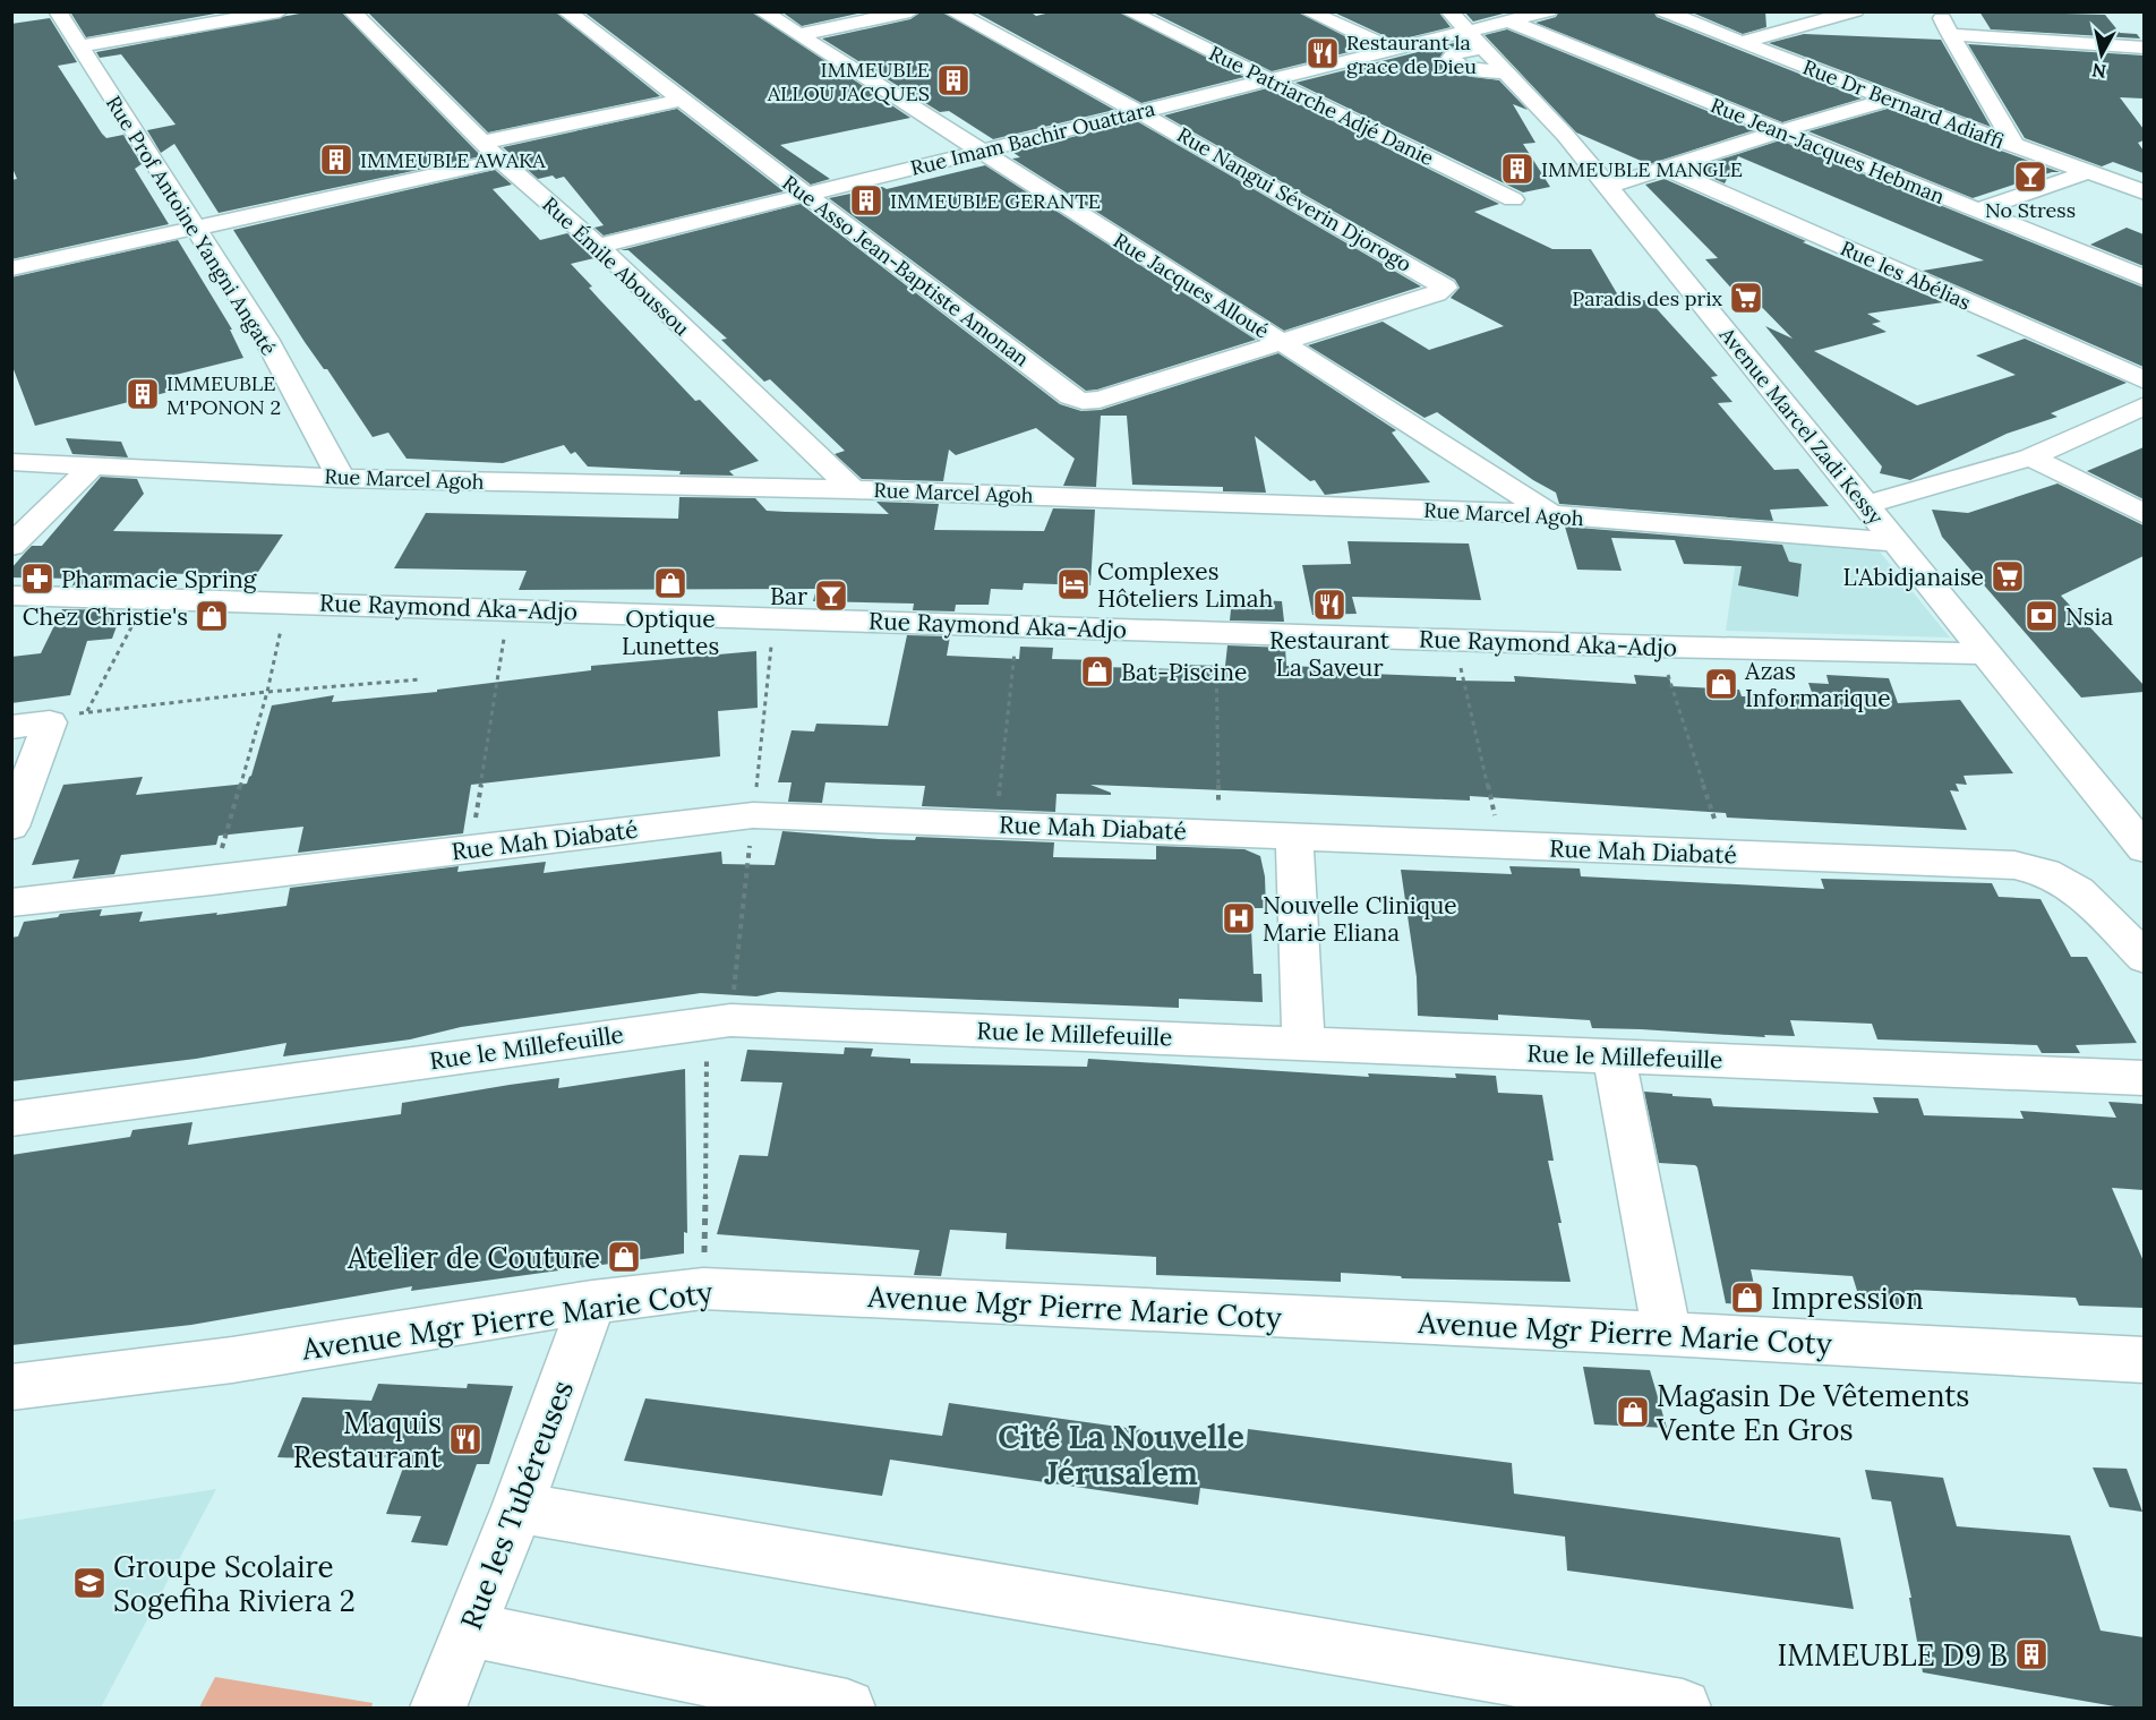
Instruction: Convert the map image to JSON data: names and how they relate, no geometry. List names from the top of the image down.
{
  "streets": {
    "street": [
      "Rue Dr Bernard Adiaffi",
      "Rue Patriarche Adjé Danie",
      "Rue Imam Bachir Ouattara",
      "Rue Jean-Jacques Hebman",
      "Rue Nangui Séverin Djorogo",
      "Rue Prof Antoine Yangni Angaté",
      "Rue Émile Aboussou",
      "Rue Asso Jean-Baptiste Amonan",
      "Rue les Abélias",
      "Rue Jacques Alloué",
      "Avenue Marcel Zadi Kessy",
      "Rue Marcel Agoh",
      "Rue Raymond Aka-Adjo",
      "Rue Mah Diabaté",
      "Rue le Millefeuille",
      "Avenue Mgr Pierre Marie Coty",
      "Rue les Tubéreuses"
    ]
  },
  "crossings": [
    ["Rue Patriarche Adjé Danie", "Rue Imam Bachir Ouattara"],
    ["Rue Imam Bachir Ouattara", "Rue Nangui Séverin Djorogo"],
    ["Rue Imam Bachir Ouattara", "Rue Émile Aboussou"],
    ["Rue Imam Bachir Ouattara", "Rue Asso Jean-Baptiste Amonan"],
    ["Rue Imam Bachir Ouattara", "Rue Jacques Alloué"],
    ["Rue Imam Bachir Ouattara", "Avenue Marcel Zadi Kessy"],
    ["Rue Nangui Séverin Djorogo", "Rue Asso Jean-Baptiste Amonan"],
    ["Rue Nangui Séverin Djorogo", "Rue Jacques Alloué"],
    ["Rue Prof Antoine Yangni Angaté", "Rue Marcel Agoh"],
    ["Rue Émile Aboussou", "Rue Marcel Agoh"],
    ["Rue Asso Jean-Baptiste Amonan", "Rue Jacques Alloué"],
    ["Rue Jacques Alloué", "Rue Marcel Agoh"],
    ["Avenue Marcel Zadi Kessy", "Rue Marcel Agoh"],
    ["Avenue Marcel Zadi Kessy", "Rue Raymond Aka-Adjo"],
    ["Avenue Mgr Pierre Marie Coty", "Rue les Tubéreuses"]
  ],
  "districts": ["Cité La Nouvelle Jérusalem"],
  "places": {
    "restaurant": ["Restaurant la grace de Dieu", "Restaurant La Saveur", "Maquis Restaurant"],
    "building": [
      "IMMEUBLE ALLOU JACQUES",
      "IMMEUBLE AWAKA",
      "IMMEUBLE MANGLE",
      "IMMEUBLE GERANTE",
      "IMMEUBLE M'PONON 2",
      "IMMEUBLE D9 B"
    ],
    "bar": ["No Stress", "Bar"],
    "supermarket": ["Paradis des prix", "L'Abidjanaise"],
    "pharmacy": ["Pharmacie Spring"],
    "shop": [
      "Optique Lunettes",
      "Chez Christie's",
      "Bat-Piscine",
      "Azas Informarique",
      "Atelier de Couture",
      "Impression",
      "Magasin De Vêtements Vente En Gros"
    ],
    "hotel": ["Complexes Hôteliers Limah"],
    "bank": ["Nsia"],
    "hospital": ["Nouvelle Clinique Marie Eliana"],
    "school or university": ["Groupe Scolaire Sogefiha Riviera 2"]
  },
  "north": "bottom"
}
